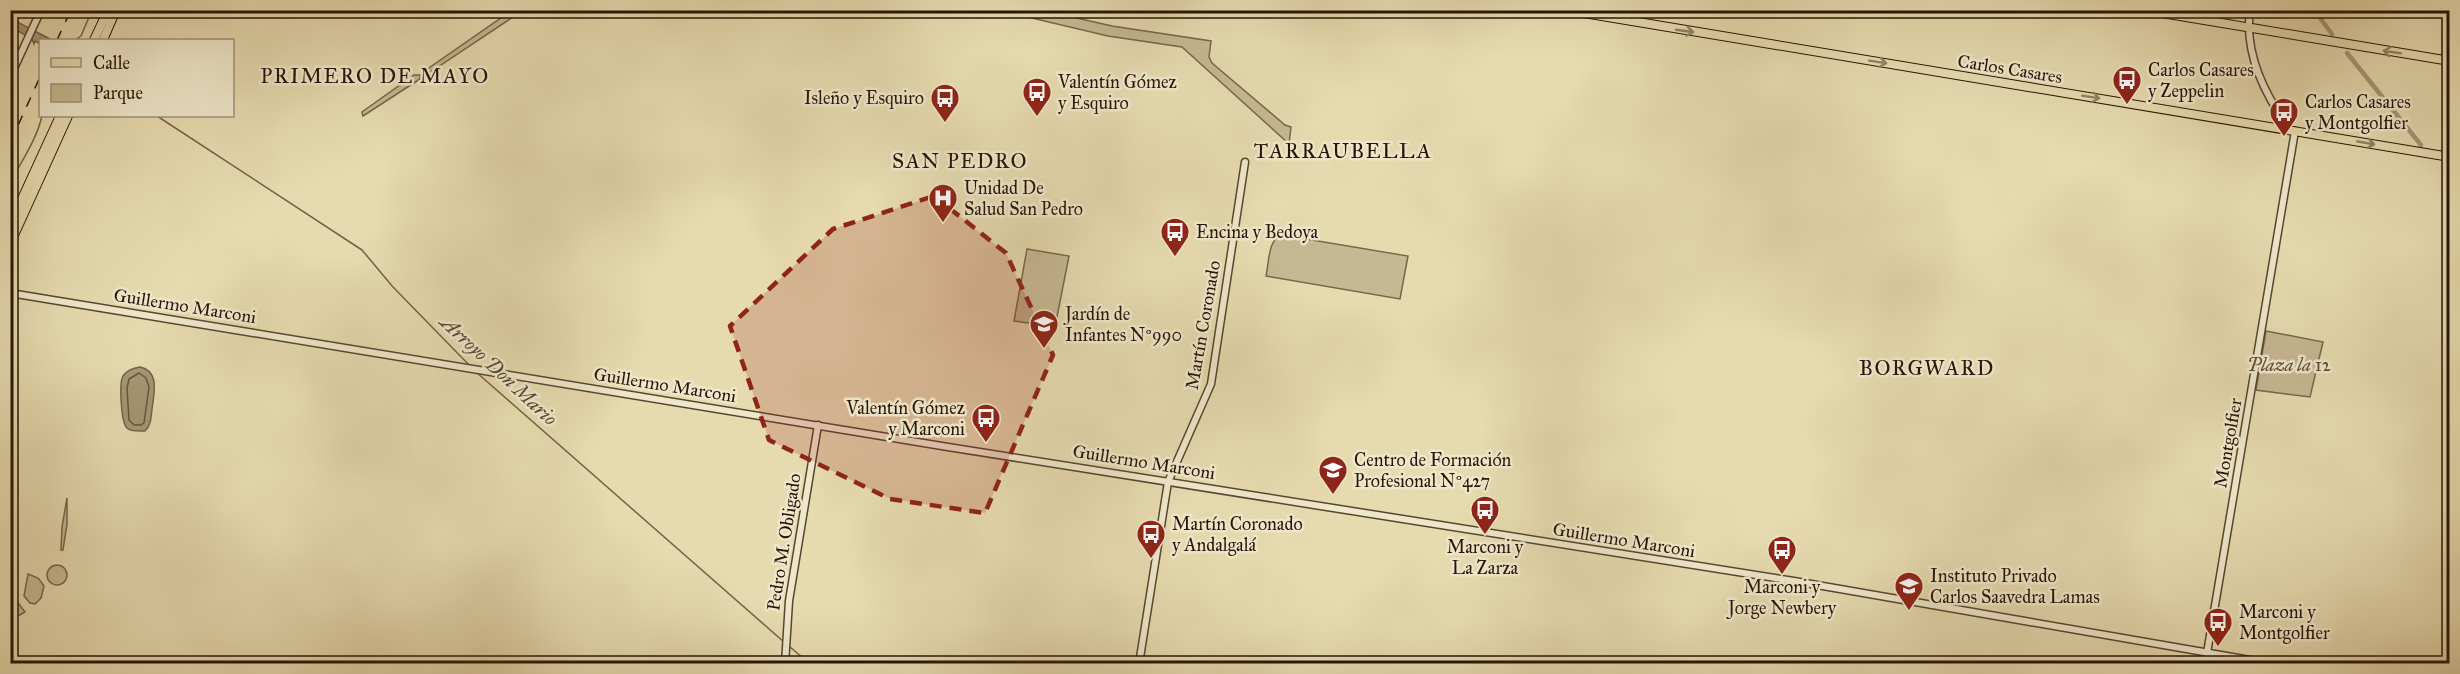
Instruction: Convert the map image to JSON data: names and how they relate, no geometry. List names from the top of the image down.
{
  "streets": {
    "main road": ["Carlos Casares"],
    "street": [
      "Guillermo Marconi",
      "Martín Coronado",
      "Montgolfier",
      "Pedro M. Obligado"
    ]
  },
  "crossings": [
    ["Carlos Casares", "Montgolfier"],
    ["Guillermo Marconi", "Martín Coronado"],
    ["Guillermo Marconi", "Montgolfier"],
    ["Guillermo Marconi", "Pedro M. Obligado"]
  ],
  "one_way": ["Carlos Casares"],
  "districts": [
    "PRIMERO DE MAYO",
    "TARRAUBELLA",
    "SAN PEDRO",
    "BORGWARD"
  ],
  "water": ["Arroyo Don Mario"],
  "parks": ["Plaza la 12"],
  "places": {
    "bus stop": [
      "Carlos Casares y Zeppelin",
      "Valentín Gómez y Esquiro",
      "Isleño y Esquiro",
      "Carlos Casares y Montgolfier",
      "Encina y Bedoya",
      "Valentín Gómez y Marconi",
      "Marconi y La Zarza",
      "Martín Coronado y Andalgalá",
      "Marconi y Jorge Newbery",
      "Marconi y Montgolfier"
    ],
    "hospital": ["Unidad De Salud San Pedro"],
    "school or university": ["Jardín de Infantes Nº990", "Centro de Formación Profesional Nº427", "Instituto Privado Carlos Saavedra Lamas"]
  },
  "legend": ["Calle", "Parque"]
}
